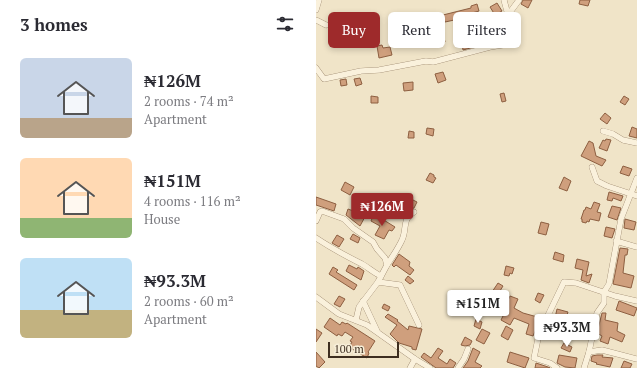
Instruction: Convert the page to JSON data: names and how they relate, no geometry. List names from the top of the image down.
{
  "scale_bar": "100 m",
  "page": {
    "heading": "3 homes",
    "chip": ["Buy", "Rent", "Filters"],
    "list": [
      {
        "name": "₦126M",
        "note": "2 rooms · 74 m² · Apartment"
      },
      {
        "name": "₦151M",
        "note": "4 rooms · 116 m² · House"
      },
      {
        "name": "₦93.3M",
        "note": "2 rooms · 60 m² · Apartment"
      }
    ],
    "price": ["₦126M", "₦151M", "₦93.3M"],
    "scale": "100 m"
  }
}
